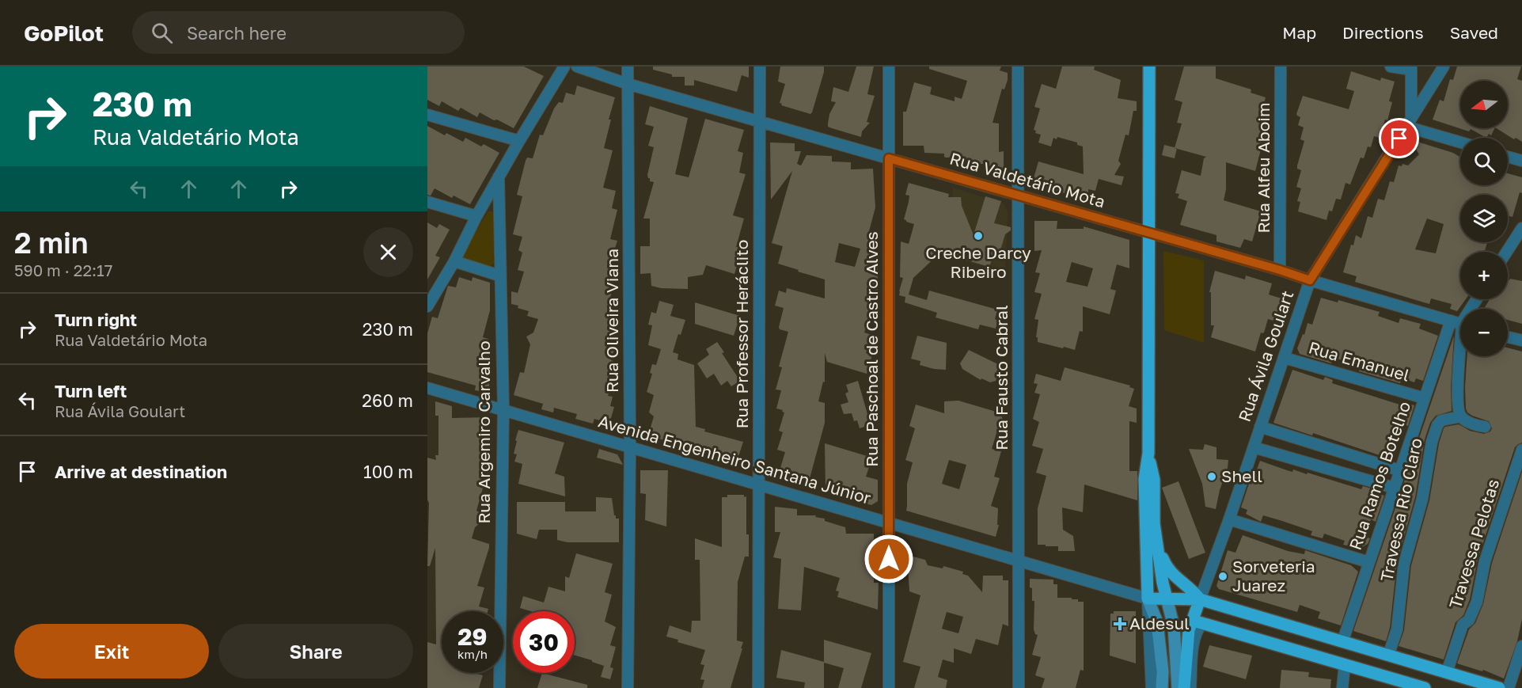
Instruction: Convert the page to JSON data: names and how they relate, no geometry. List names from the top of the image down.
{
  "streets": {
    "main road": ["Avenida Engenheiro Santana Júnior"],
    "street": [
      "Rua Alfeu Aboim",
      "Rua Valdetário Mota",
      "Rua Oliveira Viana",
      "Rua Professor Heráclito",
      "Rua Paschoal de Castro Alves",
      "Rua Ávila Goulart",
      "Rua Emanuel",
      "Rua Fausto Cabral",
      "Rua Argemiro Carvalho",
      "Rua Ramos Botelho",
      "Travessa Rio Claro",
      "Travessa Pelotas"
    ]
  },
  "crossings": [
    ["Rua Alfeu Aboim", "Rua Valdetário Mota"],
    ["Rua Valdetário Mota", "Rua Oliveira Viana"],
    ["Rua Valdetário Mota", "Rua Professor Heráclito"],
    ["Rua Valdetário Mota", "Rua Paschoal de Castro Alves"],
    ["Rua Valdetário Mota", "Rua Ávila Goulart"],
    ["Rua Valdetário Mota", "Rua Fausto Cabral"],
    ["Rua Valdetário Mota", "Rua Ramos Botelho"],
    ["Rua Oliveira Viana", "Avenida Engenheiro Santana Júnior"],
    ["Rua Professor Heráclito", "Avenida Engenheiro Santana Júnior"],
    ["Rua Paschoal de Castro Alves", "Avenida Engenheiro Santana Júnior"],
    ["Rua Ávila Goulart", "Rua Emanuel"],
    ["Rua Ávila Goulart", "Avenida Engenheiro Santana Júnior"],
    ["Rua Emanuel", "Rua Ramos Botelho"],
    ["Rua Fausto Cabral", "Avenida Engenheiro Santana Júnior"],
    ["Rua Argemiro Carvalho", "Avenida Engenheiro Santana Júnior"],
    ["Avenida Engenheiro Santana Júnior", "Rua Ramos Botelho"],
    ["Avenida Engenheiro Santana Júnior", "Travessa Rio Claro"],
    ["Avenida Engenheiro Santana Júnior", "Travessa Pelotas"]
  ],
  "places": {
    "other": ["Creche Darcy Ribeiro", "Shell", "Sorveteria Juarez"],
    "health": ["Aldesul"]
  },
  "north": "left",
  "page": {
    "header": "GoPilot",
    "search": "Search here",
    "nav": ["Map", "Directions", "Saved"],
    "turn": ["230 m", "Rua Valdetário Mota"],
    "map_buttons": ["+", "−"],
    "heading": ["2 min", "590 m · 22:17"],
    "list": [
      {
        "name": "Turn right",
        "note": "Rua Valdetário Mota",
        "value": "230 m"
      },
      {
        "name": "Turn left",
        "note": "Rua Ávila Goulart",
        "value": "260 m"
      },
      {
        "name": "Arrive at destination",
        "value": "100 m"
      }
    ],
    "speed": "29 km/h",
    "limit": "30",
    "buttons": ["Exit", "Share"]
  }
}
